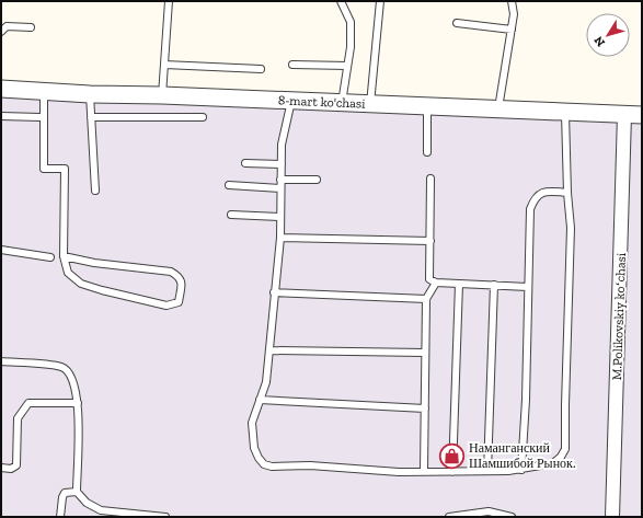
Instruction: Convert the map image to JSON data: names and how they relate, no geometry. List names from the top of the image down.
{
  "streets": {
    "street": ["8-mart ko'chasi", "M.Polikovskiy koʻchasi"]
  },
  "crossings": [
    ["8-mart ko'chasi", "M.Polikovskiy koʻchasi"]
  ],
  "places": {
    "shop": ["Наманганский Шамшибой Рынок."]
  },
  "north": "bottom left"
}
